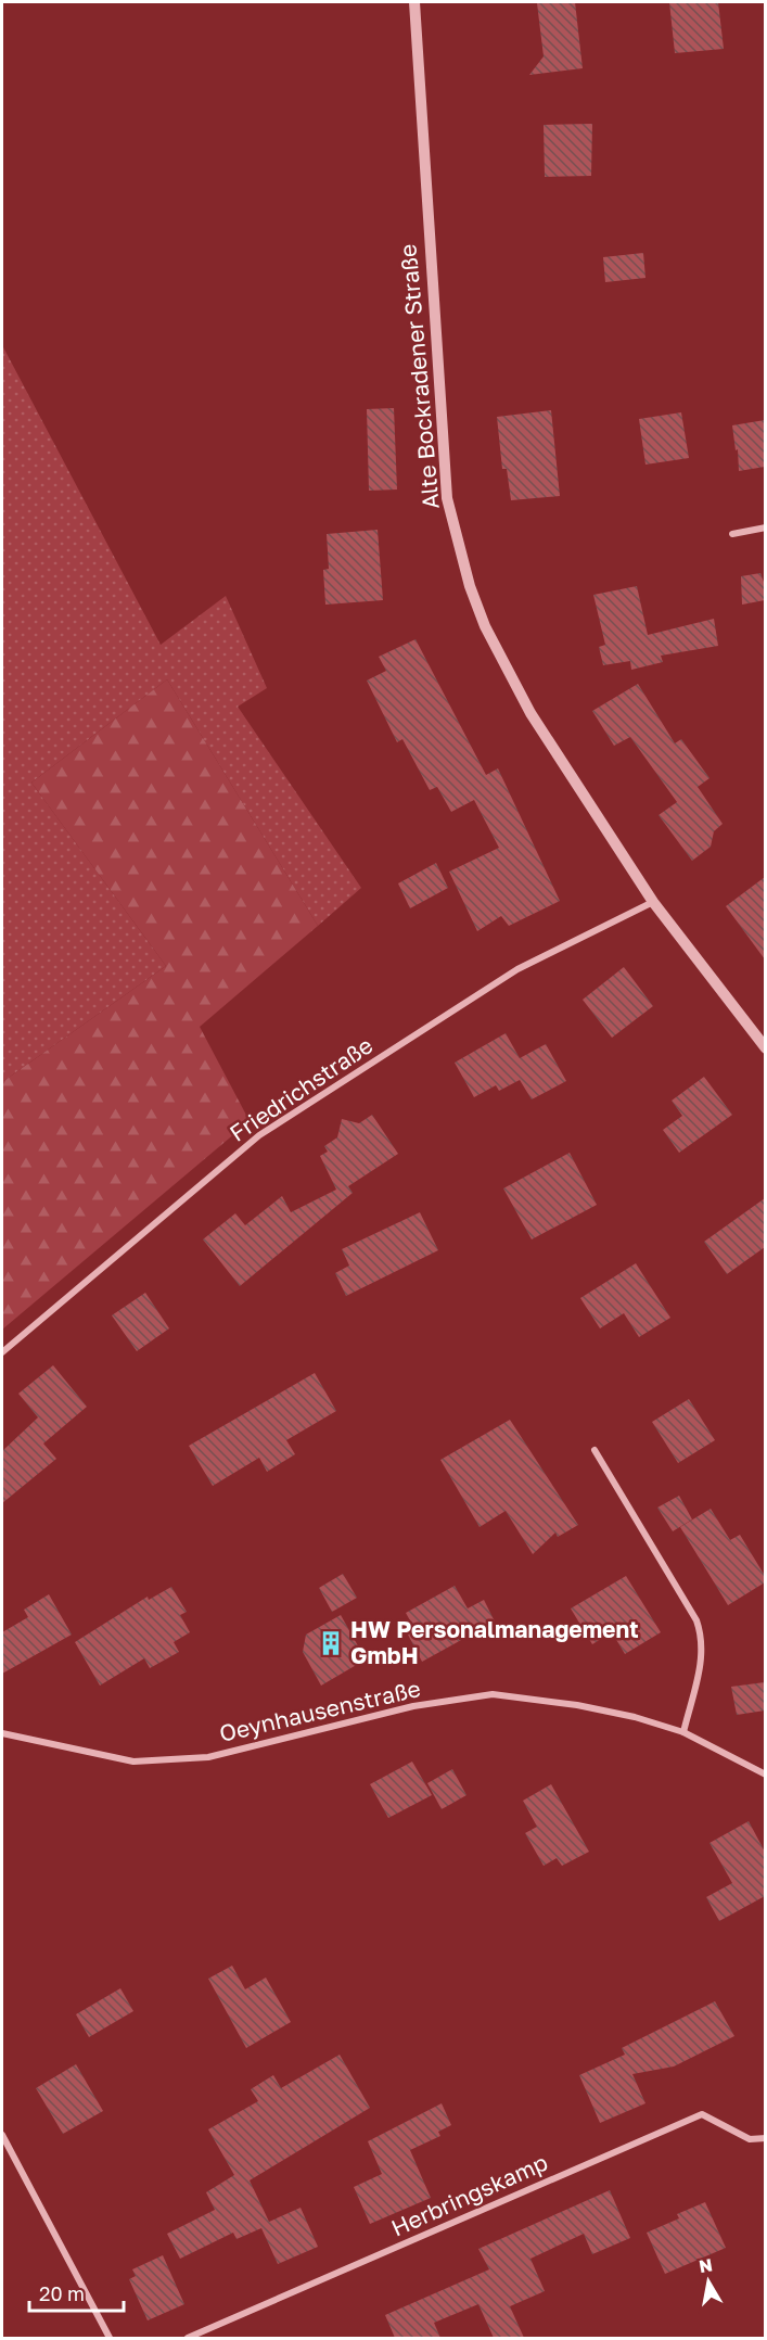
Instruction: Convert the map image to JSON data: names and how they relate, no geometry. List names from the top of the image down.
{
  "streets": {
    "street": [
      "Alte Bockradener Straße",
      "Friedrichstraße",
      "Oeynhausenstraße",
      "Herbringskamp"
    ]
  },
  "crossings": [
    ["Alte Bockradener Straße", "Friedrichstraße"]
  ],
  "places": {
    "building": ["HW Personalmanagement GmbH"]
  },
  "scale_bar": "20 m",
  "north": "top"
}
